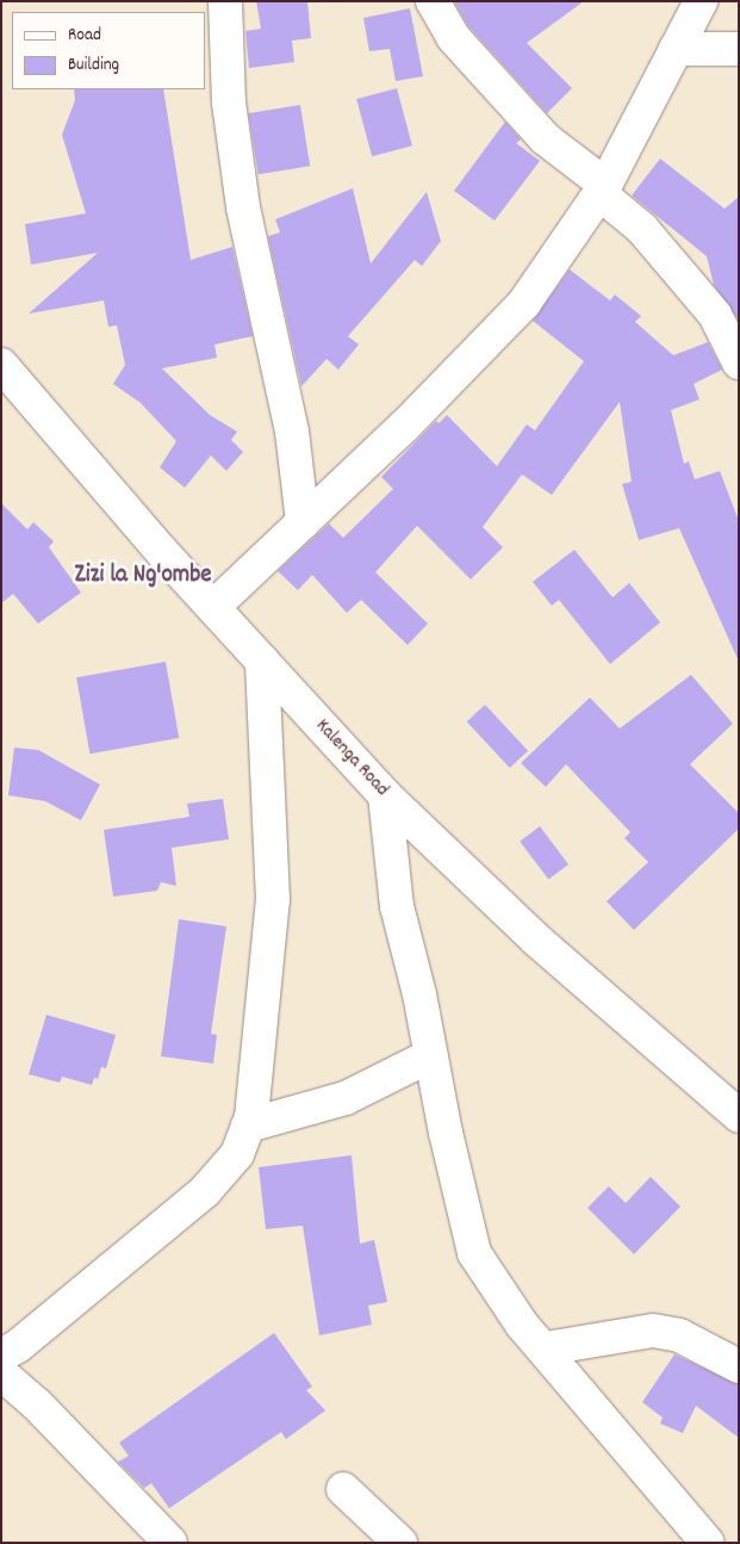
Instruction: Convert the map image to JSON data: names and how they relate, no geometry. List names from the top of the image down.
{
  "streets": {
    "street": ["Kalenga Road"]
  },
  "districts": ["Zizi la Ng'ombe"],
  "legend": ["Road", "Building"]
}
